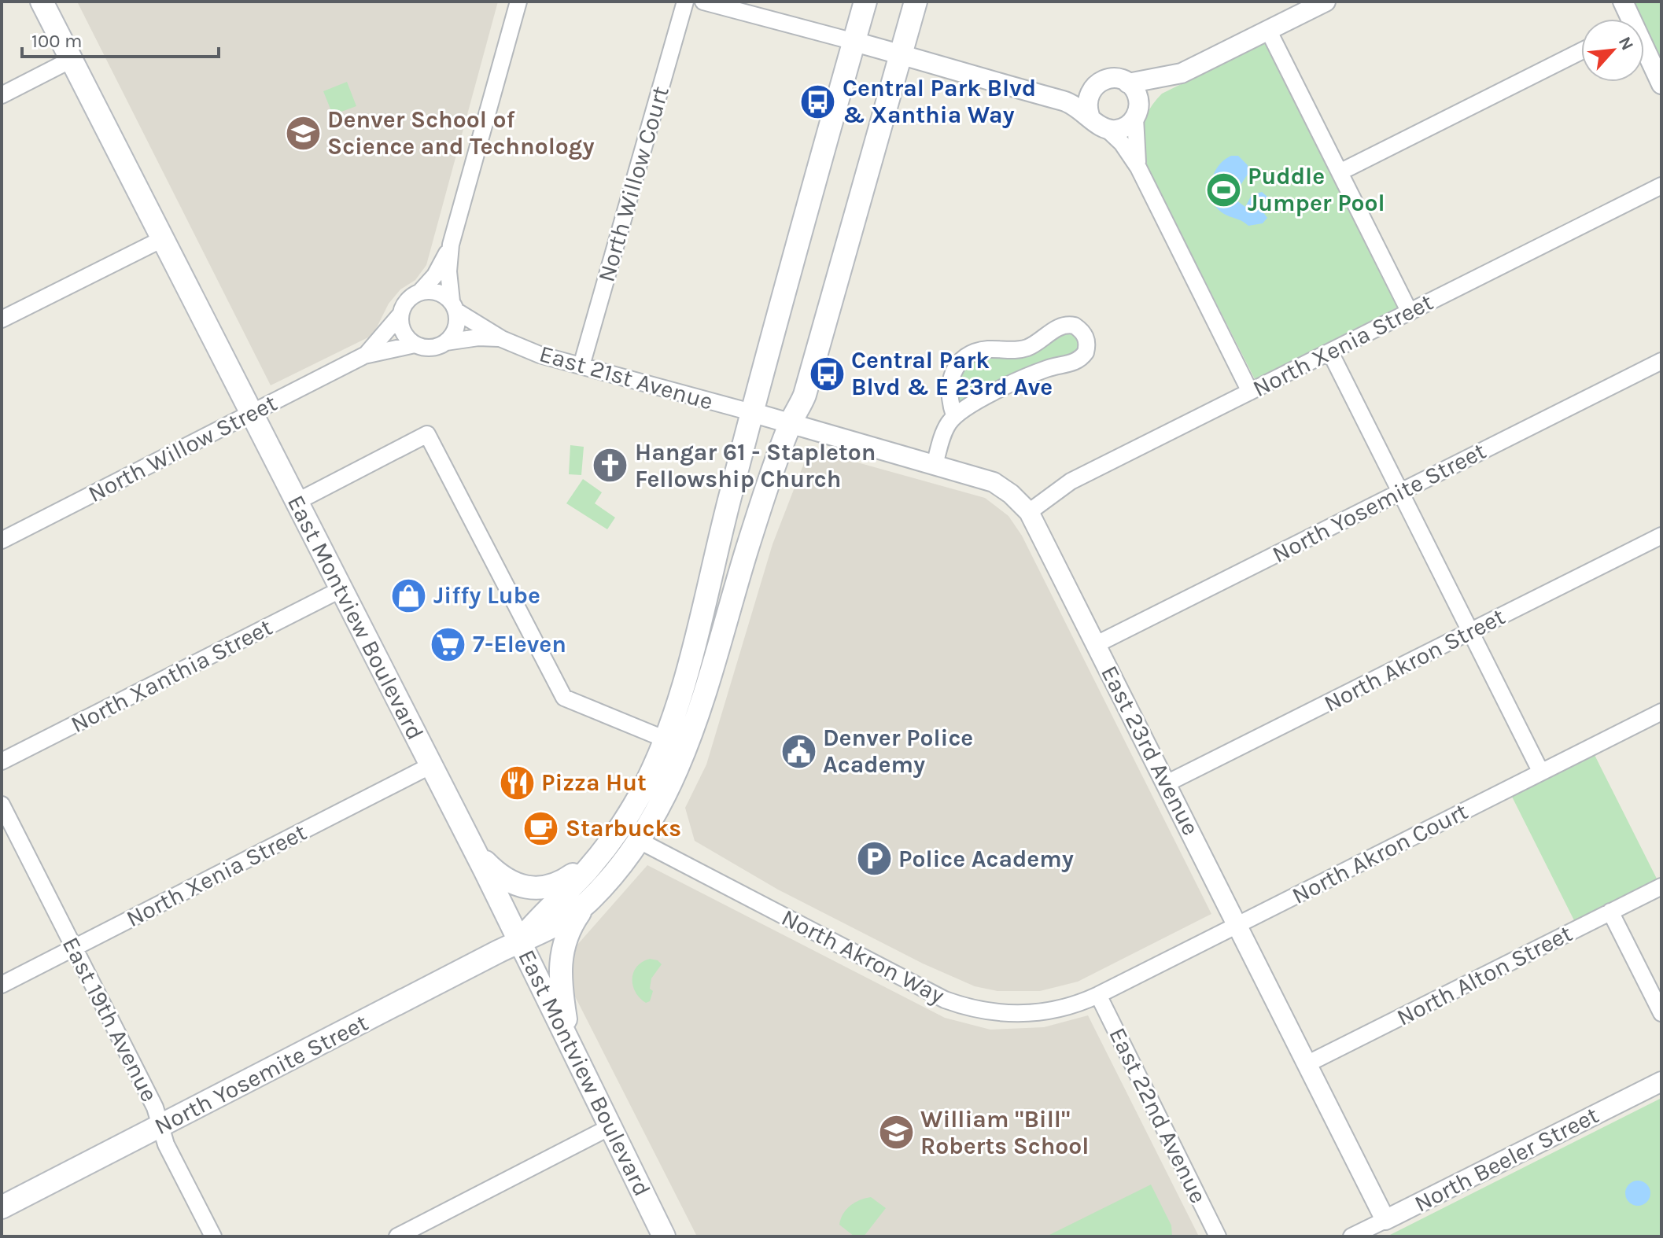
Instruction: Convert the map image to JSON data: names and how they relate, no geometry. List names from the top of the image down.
{
  "streets": {
    "main road": ["North Yosemite Street", "East Montview Boulevard"],
    "street": [
      "North Willow Court",
      "North Xenia Street",
      "East 21st Avenue",
      "North Willow Street",
      "North Akron Street",
      "North Xanthia Street",
      "East 23rd Avenue",
      "North Akron Court",
      "North Akron Way",
      "North Alton Street",
      "East 19th Avenue",
      "East 22nd Avenue",
      "North Beeler Street"
    ]
  },
  "crossings": [
    ["North Willow Court", "East 21st Avenue"],
    ["North Xenia Street", "East Montview Boulevard"],
    ["North Xenia Street", "East 23rd Avenue"],
    ["North Xenia Street", "East 19th Avenue"],
    ["East 21st Avenue", "North Willow Street"],
    ["East 21st Avenue", "East 23rd Avenue"],
    ["North Willow Street", "East Montview Boulevard"],
    ["North Yosemite Street", "East Montview Boulevard"],
    ["North Yosemite Street", "East 23rd Avenue"],
    ["North Yosemite Street", "East 19th Avenue"],
    ["East Montview Boulevard", "North Xanthia Street"],
    ["North Akron Street", "East 23rd Avenue"],
    ["East 23rd Avenue", "North Akron Court"],
    ["East 23rd Avenue", "North Alton Street"],
    ["East 23rd Avenue", "North Beeler Street"],
    ["North Akron Court", "North Akron Way"],
    ["North Akron Court", "East 22nd Avenue"],
    ["North Akron Way", "East 22nd Avenue"]
  ],
  "places": {
    "bus stop": ["Central Park Blvd & Xanthia Way", "Central Park Blvd & E 23rd Ave"],
    "school or university": ["Denver School of Science and Technology", "William \"Bill\" Roberts School"],
    "sports": ["Puddle Jumper Pool"],
    "church": ["Hangar 61 - Stapleton Fellowship Church"],
    "shop": ["Jiffy Lube"],
    "supermarket": ["7-Eleven"],
    "public building": ["Denver Police Academy"],
    "restaurant": ["Pizza Hut"],
    "cafe": ["Starbucks"],
    "parking": ["Police Academy"]
  },
  "scale_bar": "100 m",
  "north": "top right"
}
